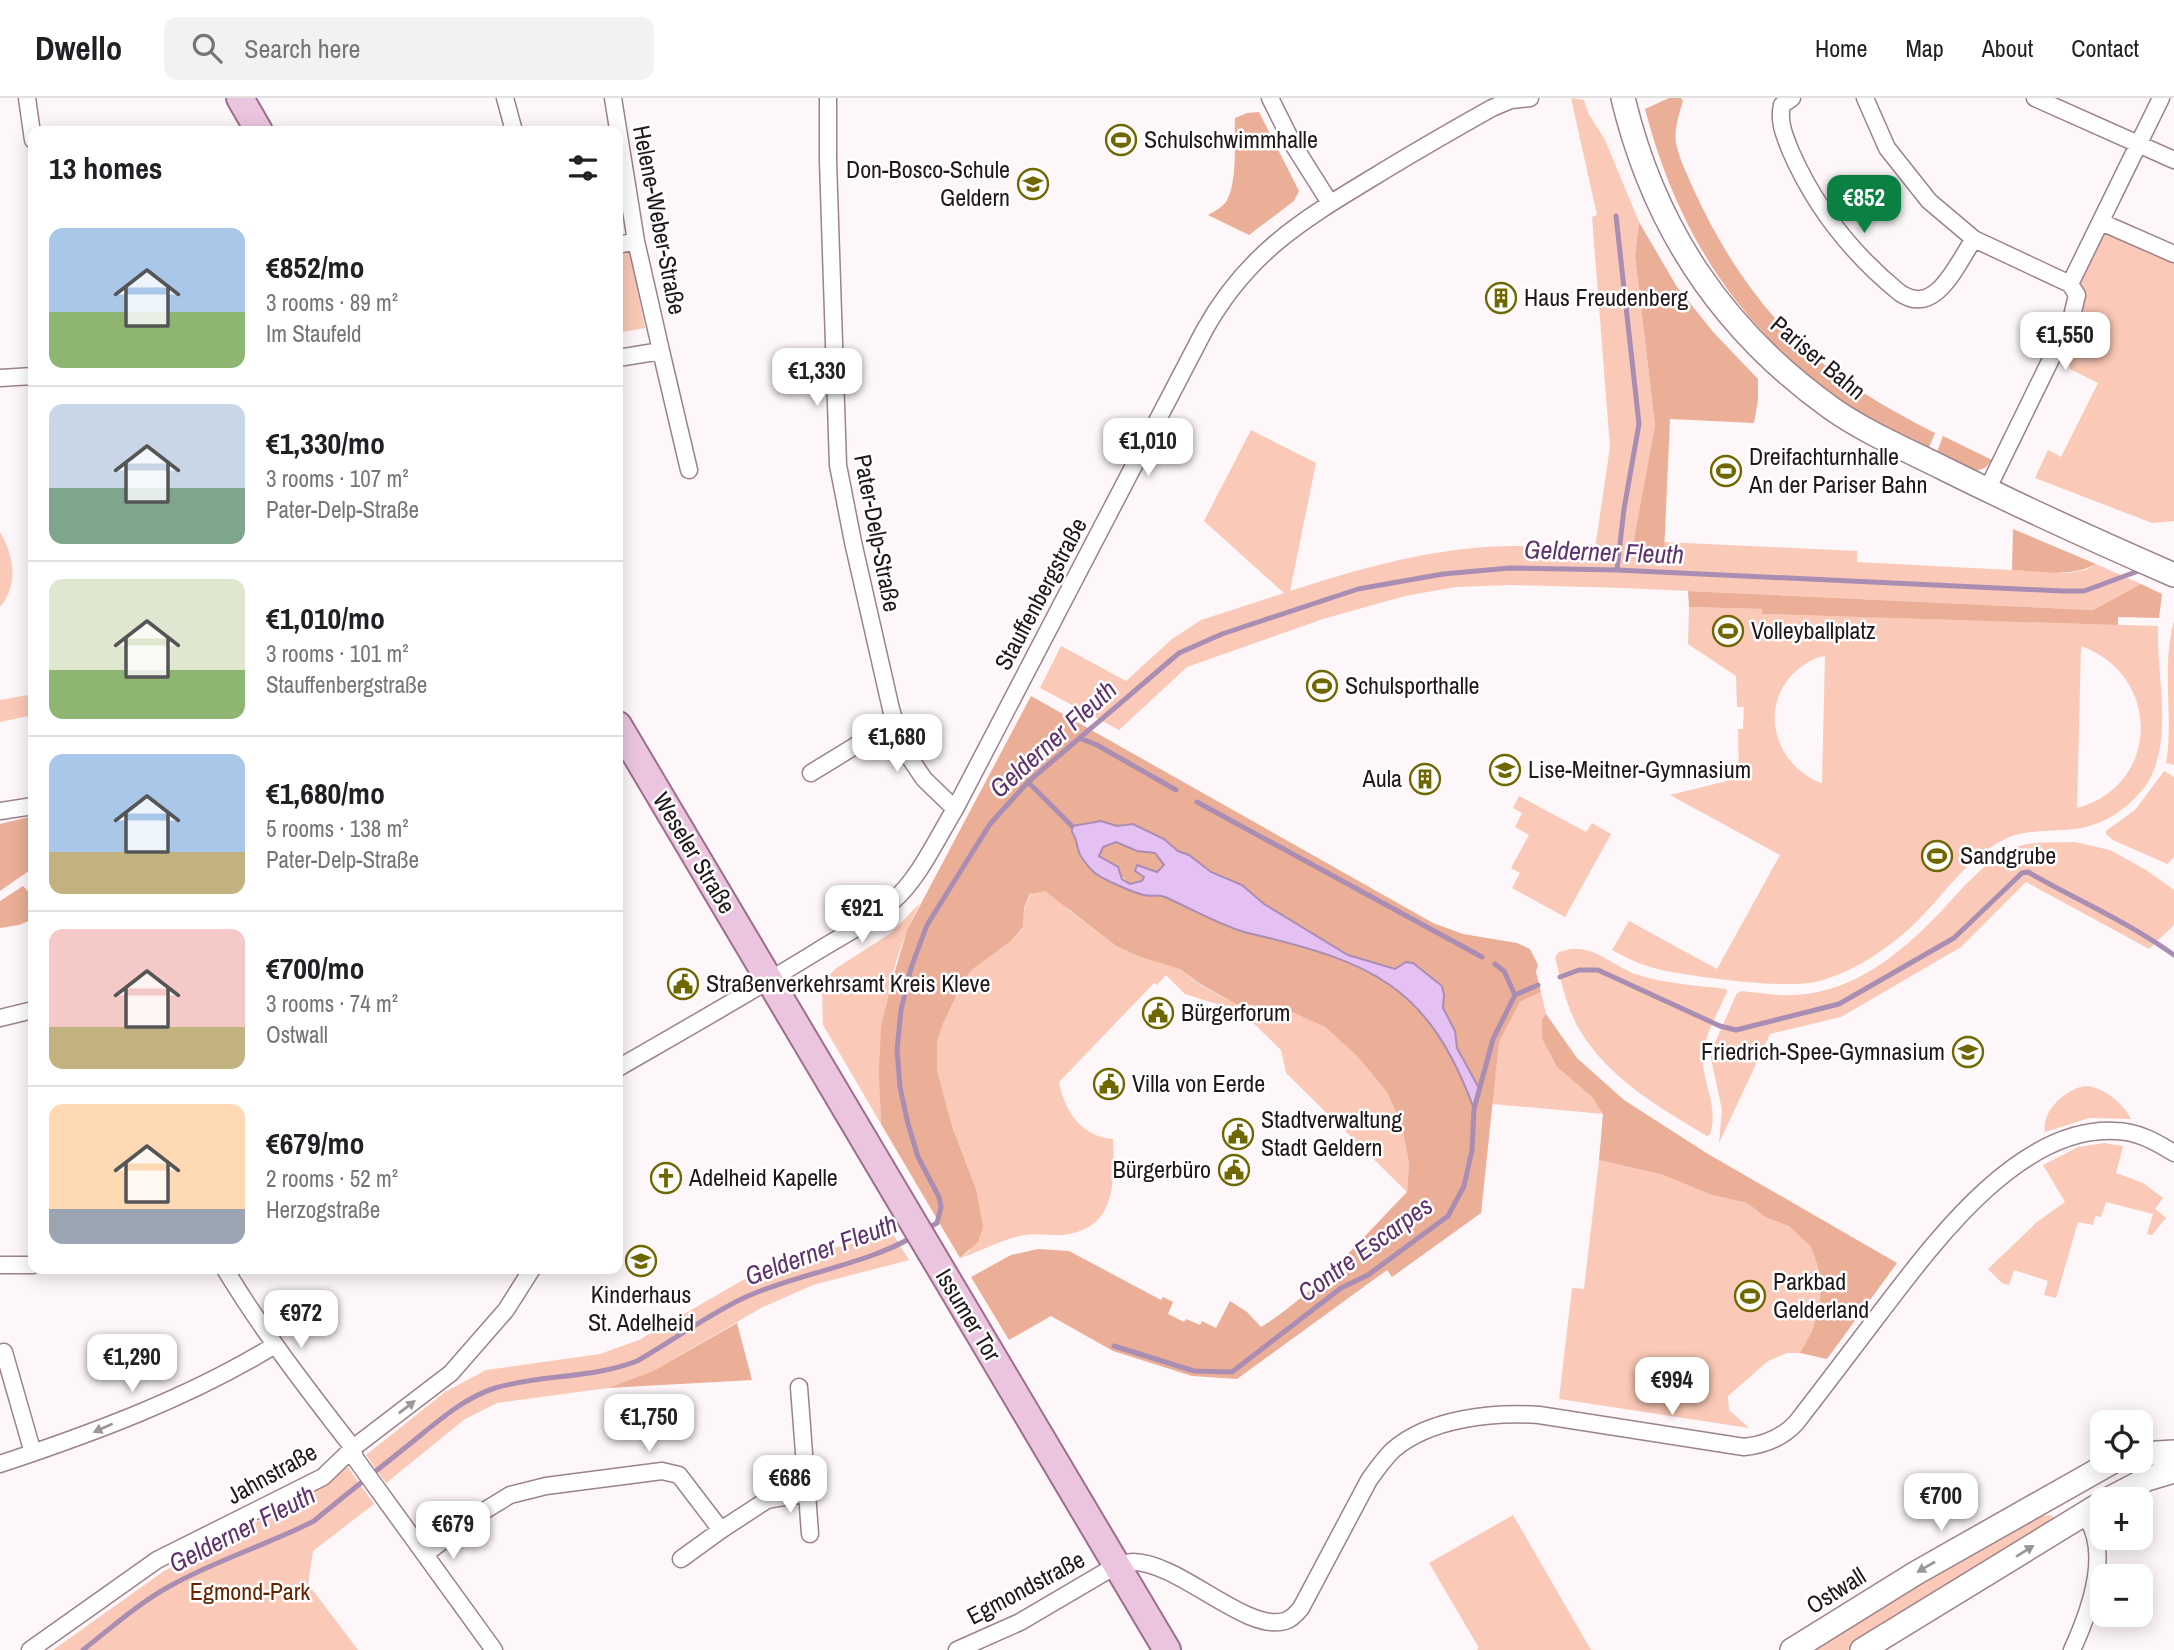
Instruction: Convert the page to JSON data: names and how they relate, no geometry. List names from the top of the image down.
{
  "streets": {
    "main road": [
      "Pariser Bahn",
      "Weseler Straße",
      "Issumer Tor",
      "Ostwall"
    ],
    "street": [
      "Helene-Weber-Straße",
      "Pater-Delp-Straße",
      "Stauffenbergstraße",
      "Jahnstraße",
      "Egmondstraße"
    ]
  },
  "crossings": [
    ["Pater-Delp-Straße", "Stauffenbergstraße"],
    ["Stauffenbergstraße", "Weseler Straße"],
    ["Stauffenbergstraße", "Issumer Tor"],
    ["Weseler Straße", "Issumer Tor"],
    ["Issumer Tor", "Egmondstraße"]
  ],
  "one_way": ["Jahnstraße"],
  "water": ["Gelderner Fleuth", "Contre Escarpes"],
  "parks": ["Egmond-Park"],
  "places": {
    "sports": [
      "Schulschwimmhalle",
      "Dreifachturnhalle An der Pariser Bahn",
      "Volleyballplatz",
      "Schulsporthalle",
      "Sandgrube",
      "Parkbad Gelderland"
    ],
    "school or university": [
      "Don-Bosco-Schule Geldern",
      "Lise-Meitner-Gymnasium",
      "Friedrich-Spee-Gymnasium",
      "Kinderhaus St. Adelheid"
    ],
    "building": ["Haus Freudenberg", "Aula"],
    "public building": [
      "Straßenverkehrsamt Kreis Kleve",
      "Bürgerforum",
      "Villa von Eerde",
      "Stadtverwaltung Stadt Geldern",
      "Bürgerbüro"
    ],
    "church": ["Adelheid Kapelle"]
  },
  "page": {
    "header": "Dwello",
    "search": "Search here",
    "nav": [
      "Home",
      "Map",
      "About",
      "Contact"
    ],
    "heading": "13 homes",
    "price": [
      "€852",
      "€1,550",
      "€1,330",
      "€1,010",
      "€1,680",
      "€921",
      "€972",
      "€1,290",
      "€994",
      "€1,750",
      "€686",
      "€700",
      "€679"
    ],
    "list": [
      {
        "name": "€852/mo",
        "note": "3 rooms · 89 m² · Im Staufeld"
      },
      {
        "name": "€1,330/mo",
        "note": "3 rooms · 107 m² · Pater-Delp-Straße"
      },
      {
        "name": "€1,010/mo",
        "note": "3 rooms · 101 m² · Stauffenbergstraße"
      },
      {
        "name": "€1,680/mo",
        "note": "5 rooms · 138 m² · Pater-Delp-Straße"
      },
      {
        "name": "€700/mo",
        "note": "3 rooms · 74 m² · Ostwall"
      },
      {
        "name": "€679/mo",
        "note": "2 rooms · 52 m² · Herzogstraße"
      }
    ],
    "map_buttons": ["+", "−"]
  }
}
